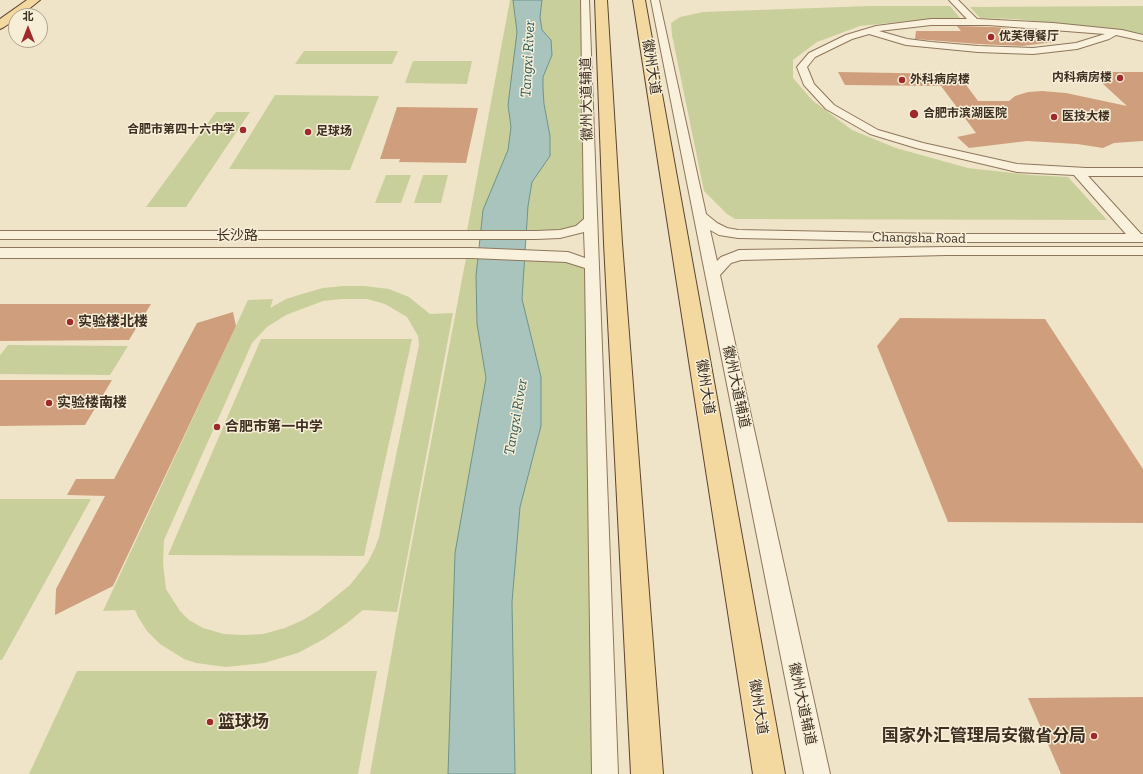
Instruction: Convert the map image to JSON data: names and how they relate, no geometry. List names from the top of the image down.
{
  "streets": {
    "main road": ["徽州大道"],
    "street": ["徽州大道辅道", "长沙路", "Changsha Road"]
  },
  "crossings": [
    ["徽州大道辅道", "长沙路"],
    ["徽州大道辅道", "Changsha Road"]
  ],
  "water": ["Tangxi River"],
  "places": [
    "优芙得餐厅",
    "内科病房楼",
    "外科病房楼",
    "合肥市滨湖医院",
    "医技大楼",
    "合肥市第四十六中学",
    "足球场",
    "实验楼北楼",
    "实验楼南楼",
    "合肥市第一中学",
    "篮球场",
    "国家外汇管理局安徽省分局"
  ],
  "north": "top"
}
